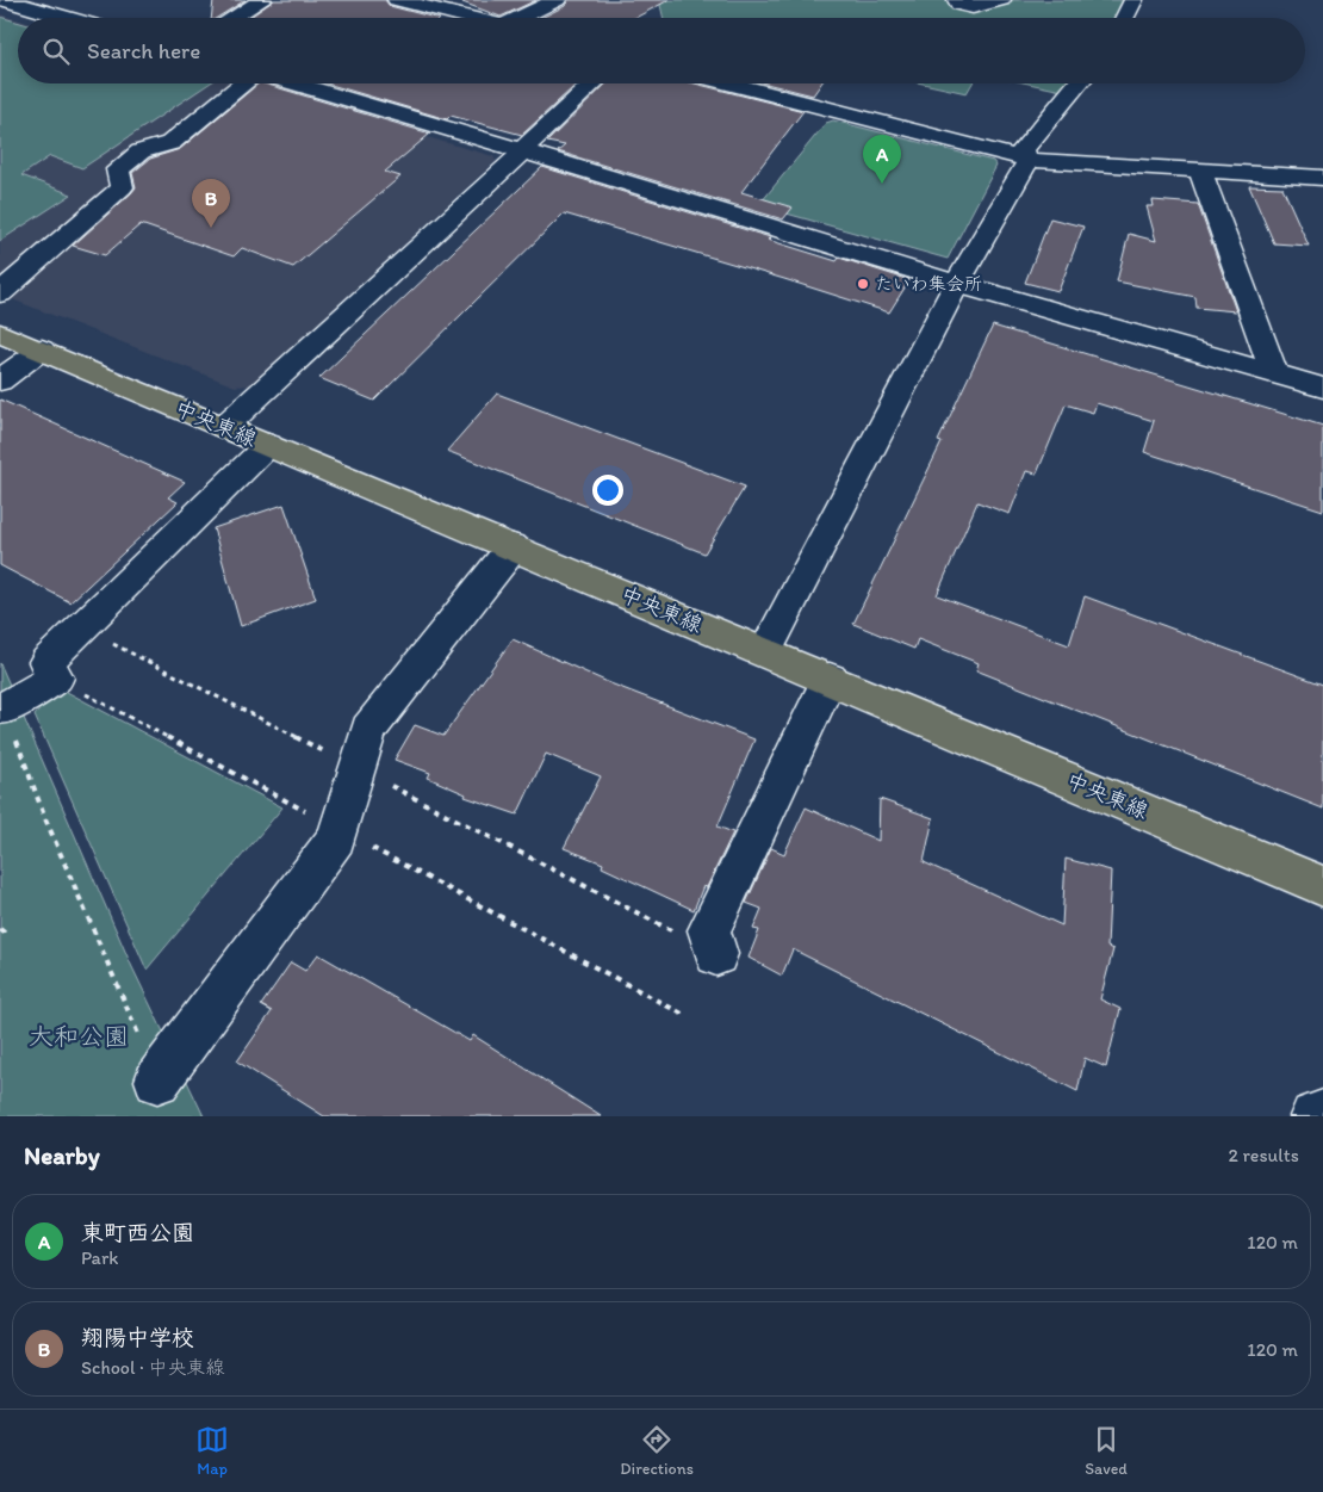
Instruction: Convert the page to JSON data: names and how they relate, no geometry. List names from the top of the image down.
{
  "streets": {
    "main road": ["中央東線"]
  },
  "parks": ["大和公園"],
  "places": ["たいわ集会所"],
  "page": {
    "search": "Search here",
    "pins": ["A", "B"],
    "heading": ["Nearby", "2 results"],
    "list": [
      {
        "mark": "A",
        "name": "東町西公園",
        "note": "Park",
        "value": "120 m"
      },
      {
        "mark": "B",
        "name": "翔陽中学校",
        "note": "School · 中央東線",
        "value": "120 m"
      }
    ],
    "nav": ["Map", "Directions", "Saved"]
  }
}
